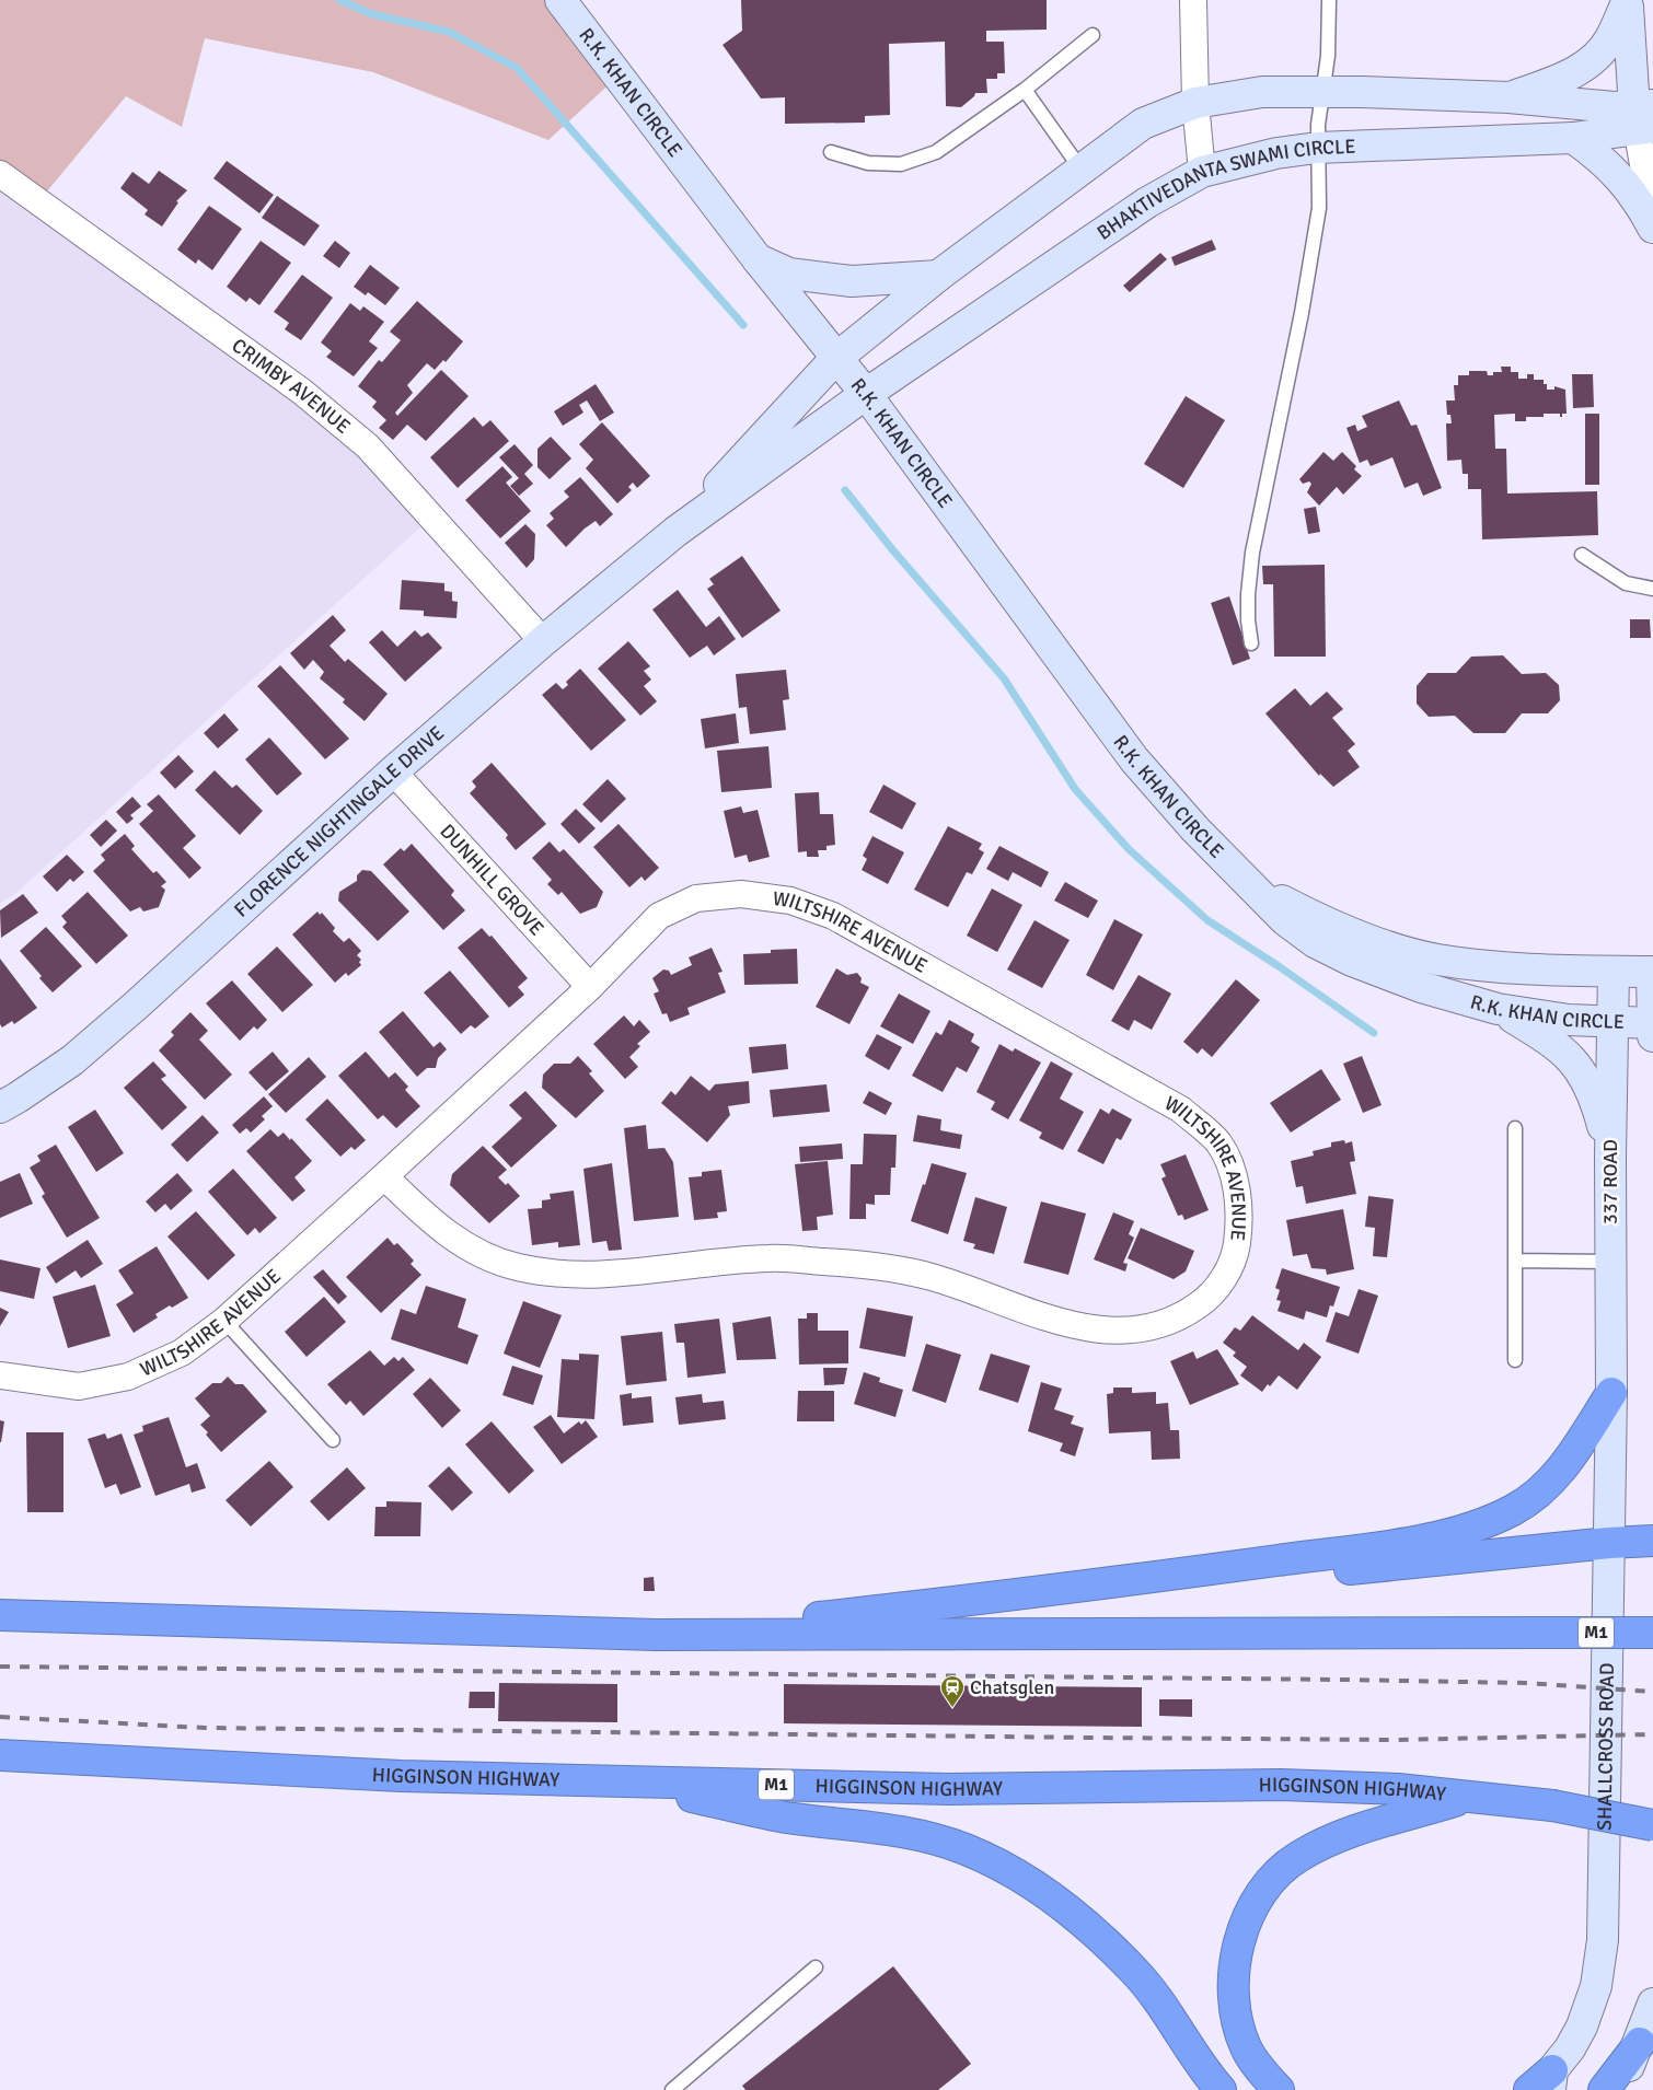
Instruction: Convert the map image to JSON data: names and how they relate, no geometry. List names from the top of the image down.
{
  "streets": {
    "highway": ["M1", "HIGGINSON HIGHWAY"],
    "street": [
      "R.K. KHAN CIRCLE",
      "BHAKTIVEDANTA SWAMI CIRCLE",
      "CRIMBY AVENUE",
      "FLORENCE NIGHTINGALE DRIVE",
      "DUNHILL GROVE",
      "WILTSHIRE AVENUE",
      "337 ROAD",
      "SHALLCROSS ROAD"
    ]
  },
  "crossings": [
    ["R.K. KHAN CIRCLE", "BHAKTIVEDANTA SWAMI CIRCLE"],
    ["R.K. KHAN CIRCLE", "FLORENCE NIGHTINGALE DRIVE"],
    ["R.K. KHAN CIRCLE", "337 ROAD"],
    ["BHAKTIVEDANTA SWAMI CIRCLE", "FLORENCE NIGHTINGALE DRIVE"],
    ["CRIMBY AVENUE", "FLORENCE NIGHTINGALE DRIVE"],
    ["FLORENCE NIGHTINGALE DRIVE", "DUNHILL GROVE"],
    ["DUNHILL GROVE", "WILTSHIRE AVENUE"],
    ["337 ROAD", "SHALLCROSS ROAD"]
  ],
  "places": {
    "station": ["Chatsglen"]
  }
}
